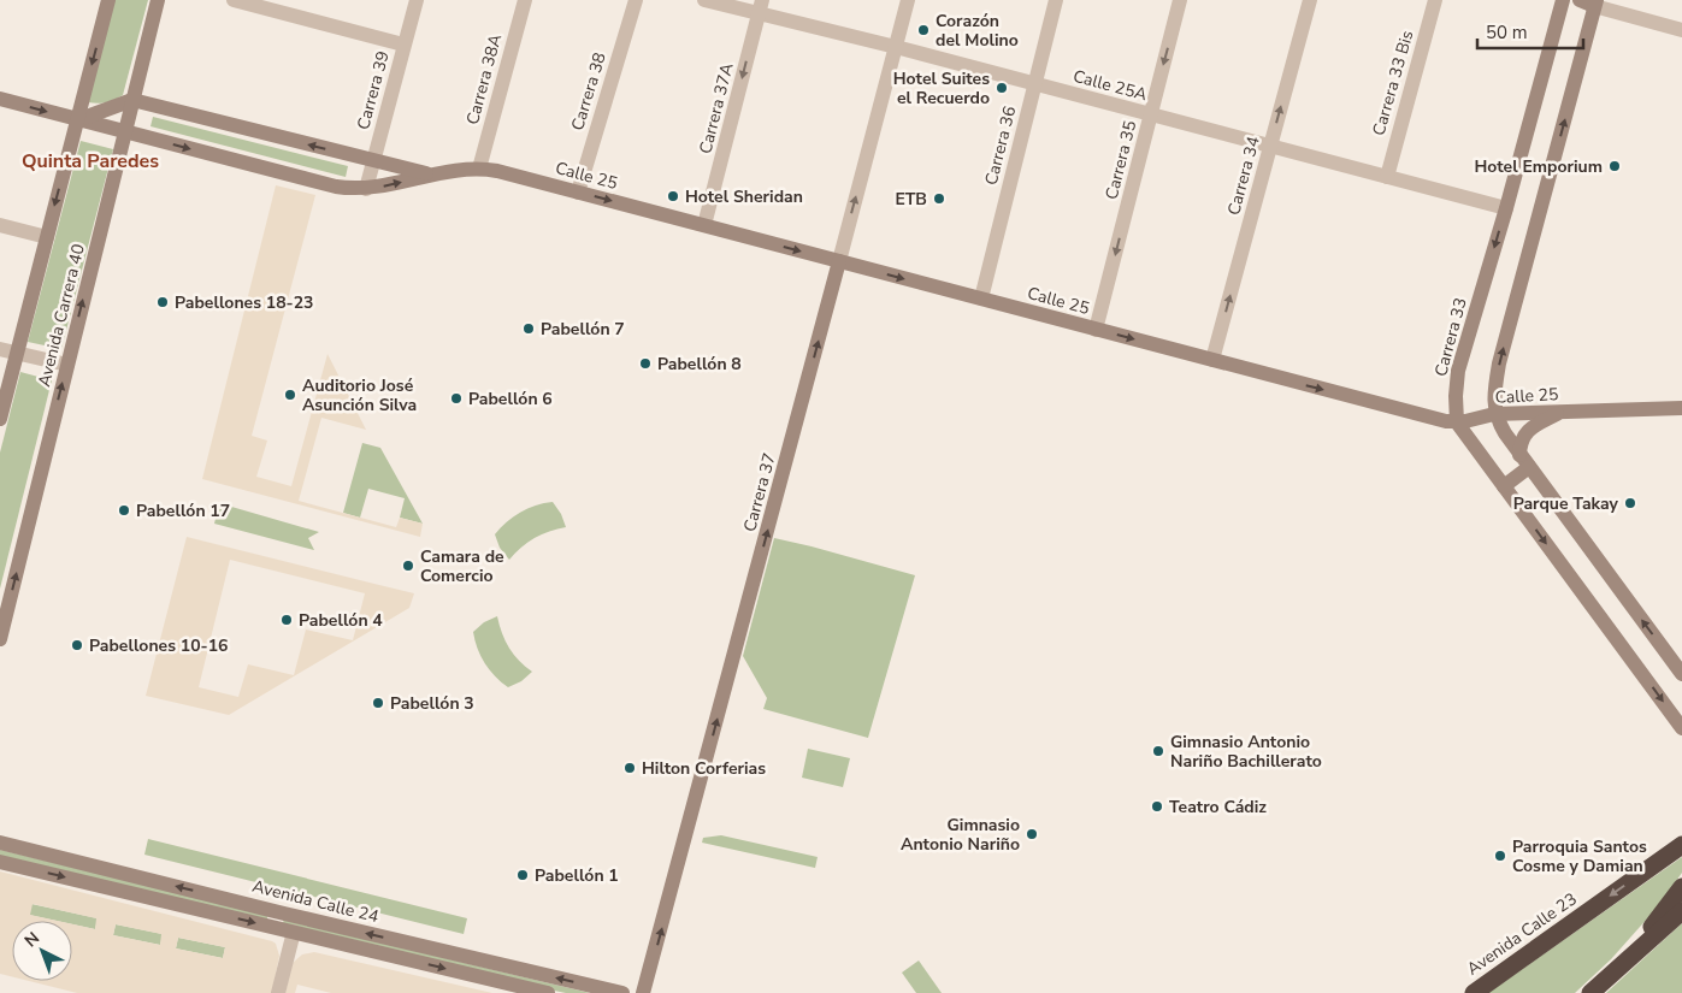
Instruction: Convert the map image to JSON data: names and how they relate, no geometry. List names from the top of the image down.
{
  "streets": {
    "highway": ["Avenida Calle 23"],
    "main road": [
      "Calle 25",
      "Avenida Carrera 40",
      "Carrera 33",
      "Carrera 37",
      "Avenida Calle 24"
    ],
    "street": [
      "Carrera 38A",
      "Carrera 33 Bis",
      "Calle 25A",
      "Carrera 39",
      "Carrera 38",
      "Carrera 37A",
      "Carrera 36",
      "Carrera 35",
      "Carrera 34"
    ]
  },
  "crossings": [
    ["Carrera 38A", "Calle 25"],
    ["Carrera 33 Bis", "Calle 25A"],
    ["Calle 25A", "Carrera 37A"],
    ["Calle 25A", "Carrera 36"],
    ["Calle 25A", "Carrera 35"],
    ["Calle 25A", "Carrera 34"],
    ["Calle 25A", "Carrera 33"],
    ["Calle 25A", "Carrera 37"],
    ["Carrera 39", "Calle 25"],
    ["Carrera 38", "Calle 25"],
    ["Carrera 37A", "Calle 25"],
    ["Carrera 36", "Calle 25"],
    ["Carrera 35", "Calle 25"],
    ["Calle 25", "Carrera 34"],
    ["Calle 25", "Avenida Carrera 40"],
    ["Calle 25", "Carrera 33"],
    ["Calle 25", "Carrera 37"]
  ],
  "one_way": [
    "Carrera 37A",
    "Carrera 35",
    "Carrera 34",
    "Carrera 37"
  ],
  "districts": ["Quinta Paredes"],
  "places": [
    "Corazón del Molino",
    "Hotel Suites el Recuerdo",
    "Hotel Emporium",
    "Hotel Sheridan",
    "ETB",
    "Pabellones 18-23",
    "Pabellón 7",
    "Pabellón 8",
    "Auditorio José Asunción Silva",
    "Pabellón 6",
    "Parque Takay",
    "Pabellón 17",
    "Camara de Comercio",
    "Pabellón 4",
    "Pabellones 10-16",
    "Pabellón 3",
    "Gimnasio Antonio Nariño Bachillerato",
    "Hilton Corferias",
    "Teatro Cádiz",
    "Gimnasio Antonio Nariño",
    "Parroquia Santos Cosme y Damian",
    "Pabellón 1"
  ],
  "scale_bar": "50 m",
  "north": "top left"
}
